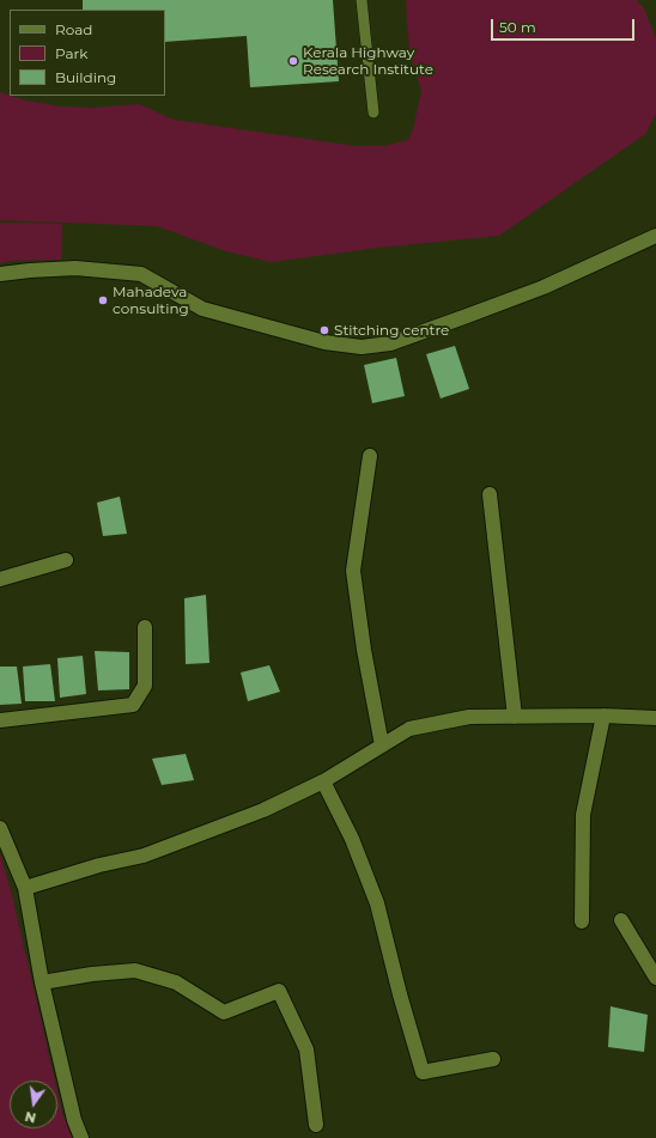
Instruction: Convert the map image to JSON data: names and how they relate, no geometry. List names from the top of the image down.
{
  "places": ["Kerala Highway Research Institute", "Mahadeva consulting", "Stitching centre"],
  "legend": ["Road", "Park", "Building"],
  "scale_bar": "50 m",
  "north": "bottom"
}
